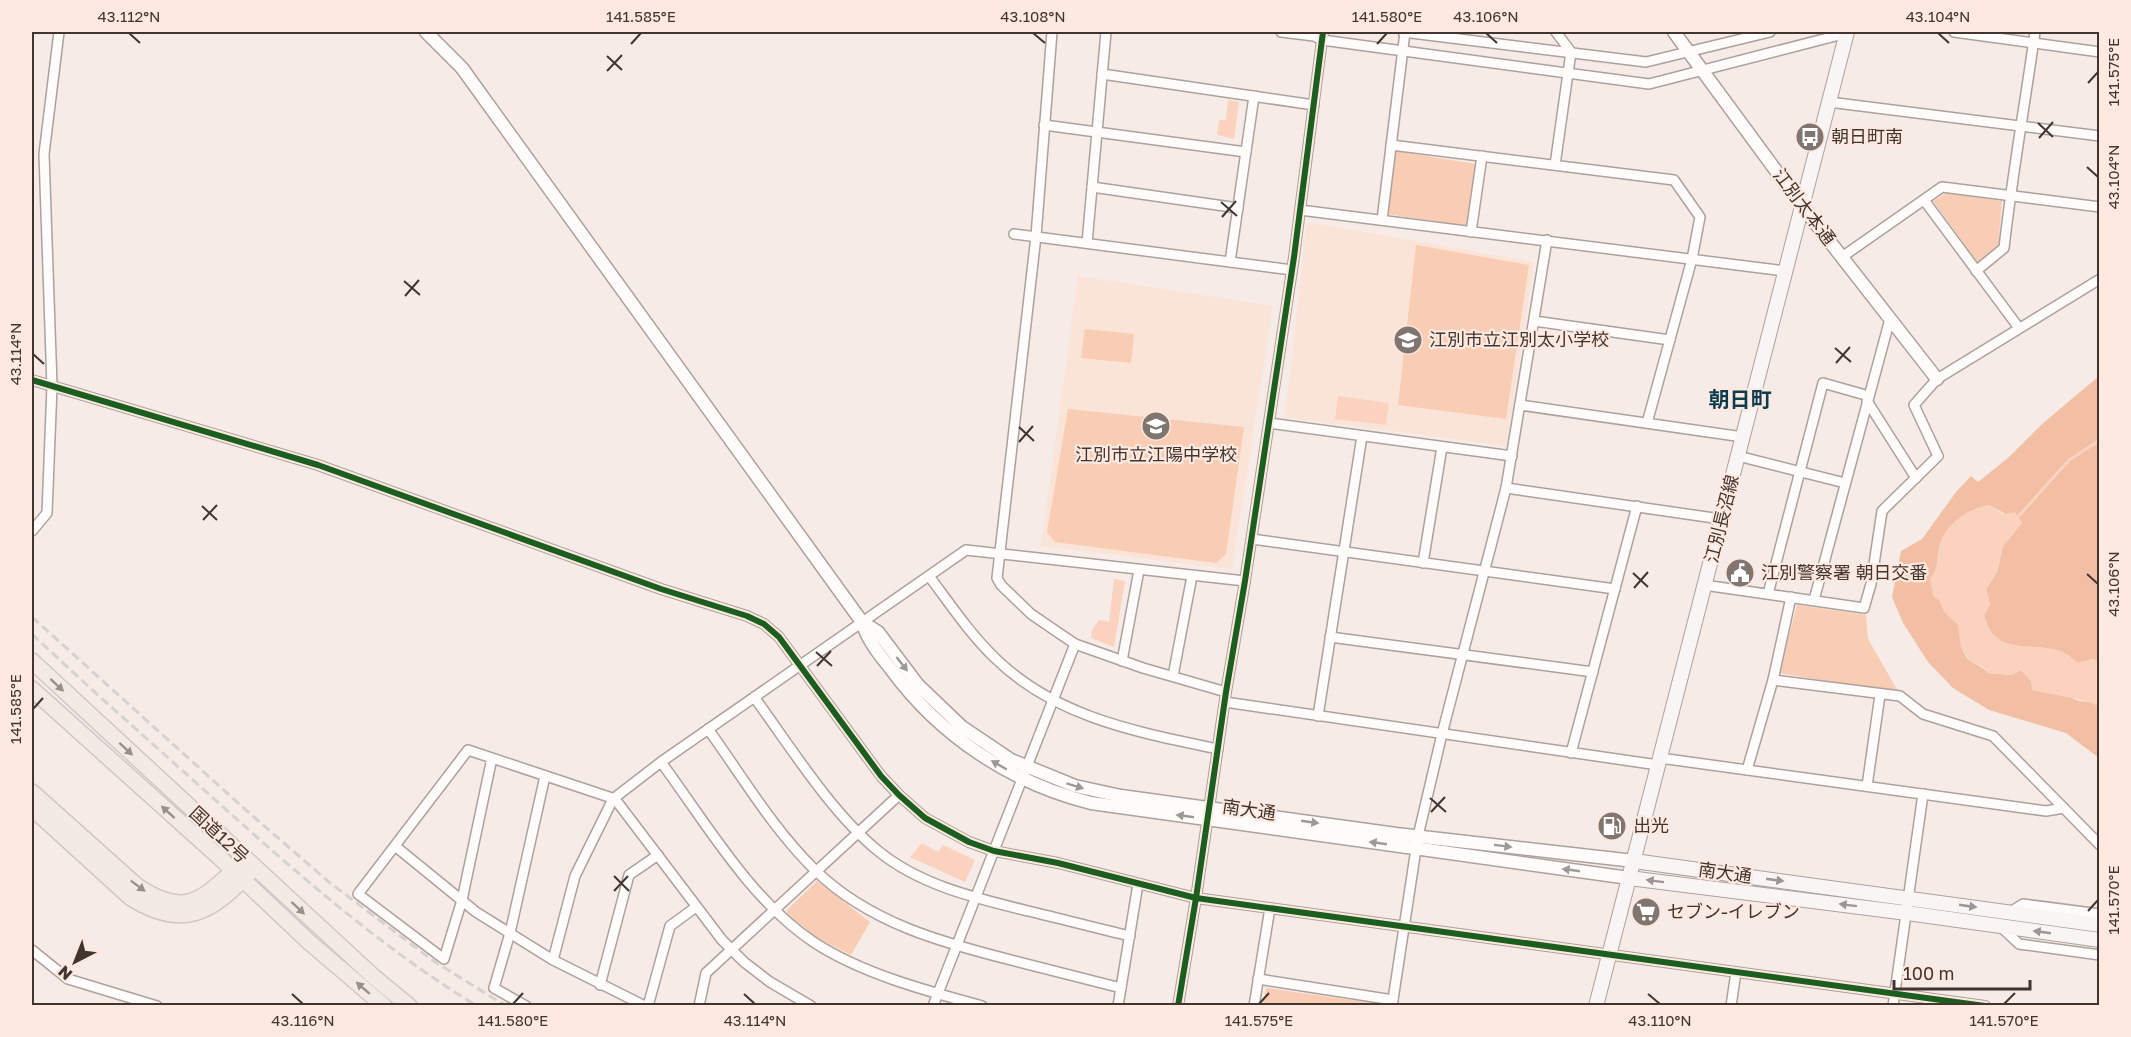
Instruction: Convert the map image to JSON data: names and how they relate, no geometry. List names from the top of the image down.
{
  "streets": {
    "highway": ["国道12号"],
    "main road": ["江別長沼線", "南大通"],
    "street": ["江別太本通"]
  },
  "crossings": [
    ["江別太本通", "江別長沼線"],
    ["江別長沼線", "南大通"]
  ],
  "districts": ["朝日町"],
  "places": {
    "bus stop": ["朝日町南"],
    "school or university": ["江別市立江別太小学校", "江別市立江陽中学校"],
    "public building": ["江別警察署 朝日交番"],
    "fuel station": ["出光"],
    "supermarket": ["セブン-イレブン"]
  },
  "scale_bar": "100 m",
  "north": "bottom left",
  "coordinates": [
    "43.112°N",
    "141.585°E",
    "43.108°N",
    "141.580°E",
    "43.106°N",
    "43.104°N",
    "141.575°E",
    "43.114°N",
    "141.570°E",
    "43.116°N",
    "43.110°N"
  ]
}
